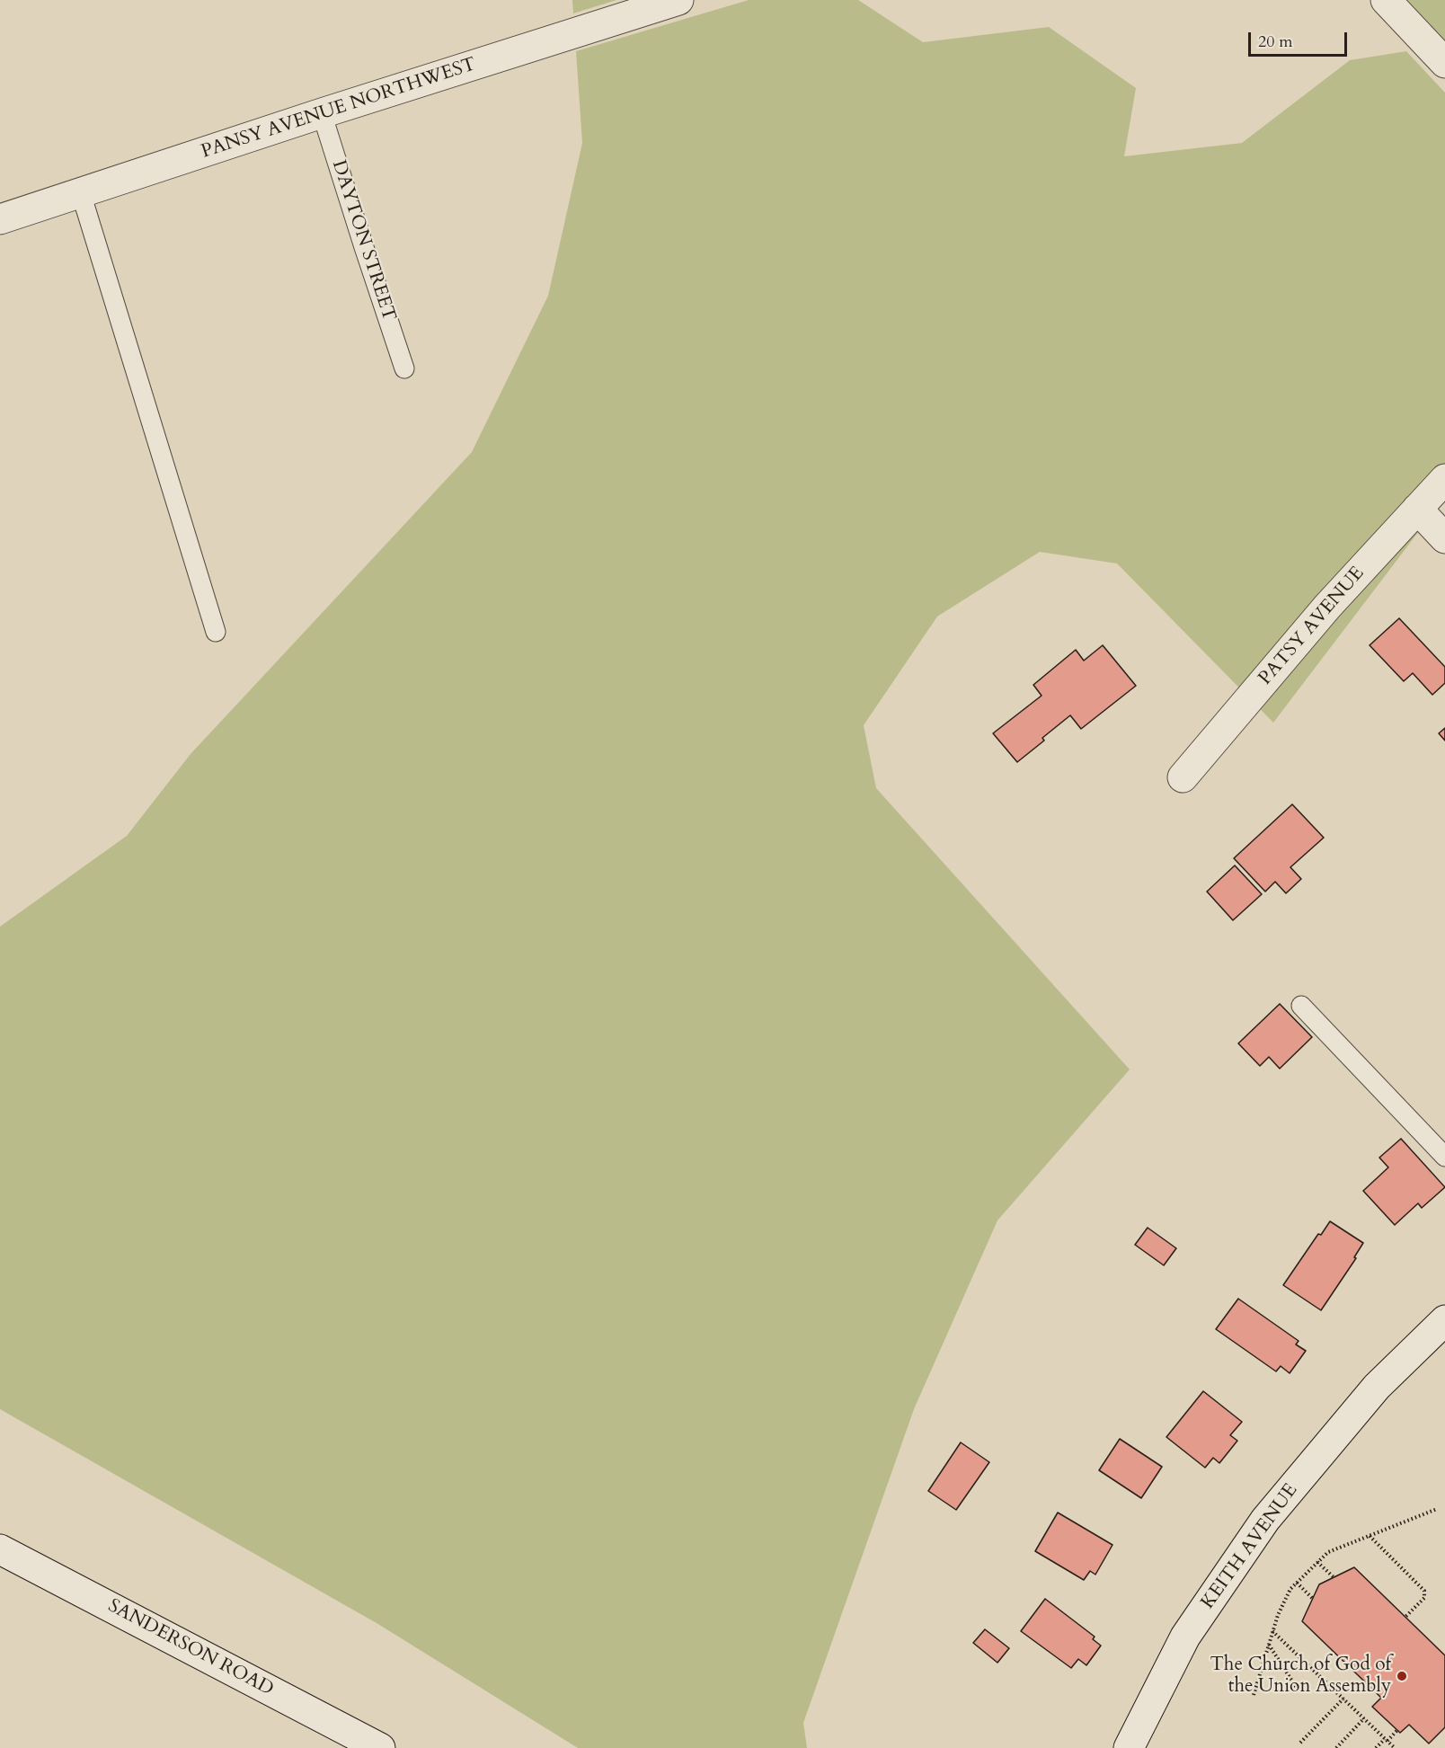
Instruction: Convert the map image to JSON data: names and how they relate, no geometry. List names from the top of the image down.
{
  "streets": {
    "street": [
      "PANSY AVENUE NORTHWEST",
      "PATSY AVENUE",
      "KEITH AVENUE",
      "SANDERSON ROAD"
    ],
    "lane": ["DAYTON STREET"]
  },
  "crossings": [
    ["PANSY AVENUE NORTHWEST", "DAYTON STREET"]
  ],
  "places": ["The Church of God of the Union Assembly"],
  "scale_bar": "20 m"
}
